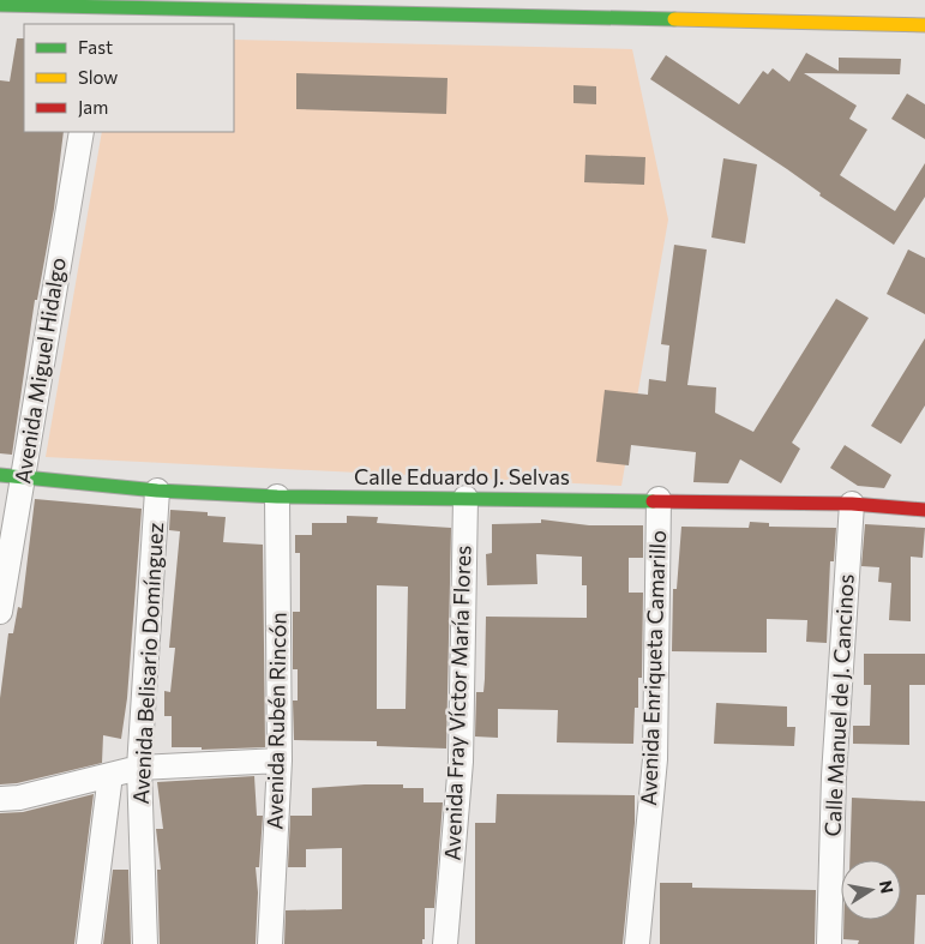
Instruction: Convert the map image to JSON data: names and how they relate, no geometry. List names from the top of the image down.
{
  "streets": {
    "street": [
      "Avenida Miguel Hidalgo",
      "Calle Eduardo J. Selvas",
      "Avenida Belisario Domínguez",
      "Avenida Enriqueta Camarillo",
      "Avenida Fray Víctor María Flores",
      "Calle Manuel de J. Cancinos",
      "Avenida Rubén Rincón"
    ]
  },
  "crossings": [
    ["Avenida Miguel Hidalgo", "Calle Eduardo J. Selvas"],
    ["Calle Eduardo J. Selvas", "Avenida Belisario Domínguez"],
    ["Calle Eduardo J. Selvas", "Avenida Enriqueta Camarillo"],
    ["Calle Eduardo J. Selvas", "Avenida Fray Víctor María Flores"],
    ["Calle Eduardo J. Selvas", "Calle Manuel de J. Cancinos"],
    ["Calle Eduardo J. Selvas", "Avenida Rubén Rincón"]
  ],
  "legend": ["Fast", "Slow", "Jam"],
  "north": "right"
}
